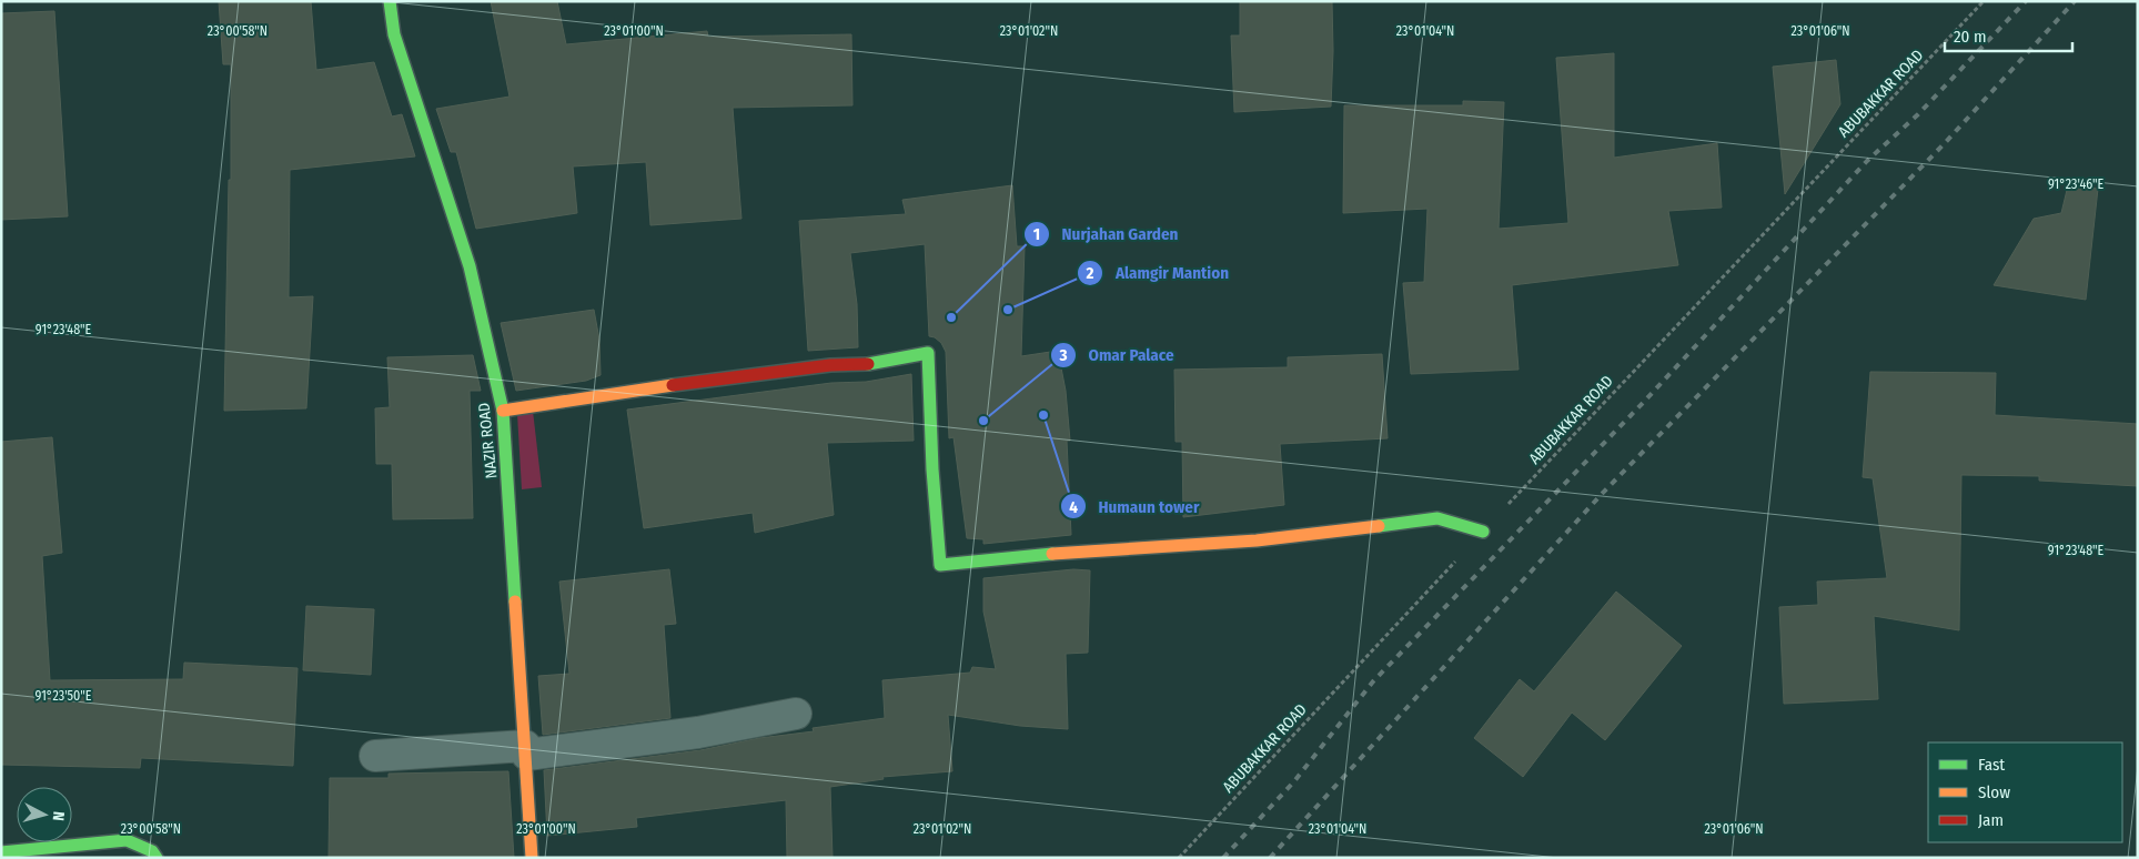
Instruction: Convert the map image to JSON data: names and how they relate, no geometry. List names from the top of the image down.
{
  "streets": {
    "street": ["NAZIR ROAD"],
    "path": ["ABUBAKKAR ROAD"]
  },
  "places": [
    "Alamgir Mantion",
    "Nurjahan Garden",
    "Humaun tower",
    "Omar Palace"
  ],
  "legend": ["Fast", "Slow", "Jam"],
  "scale_bar": "20 m",
  "north": "right",
  "coordinates": [
    "23°00'58\"N",
    "23°01'00\"N",
    "23°01'02\"N",
    "23°01'04\"N",
    "23°01'06\"N",
    "91°23'46\"E",
    "91°23'48\"E",
    "91°23'50\"E"
  ]
}
